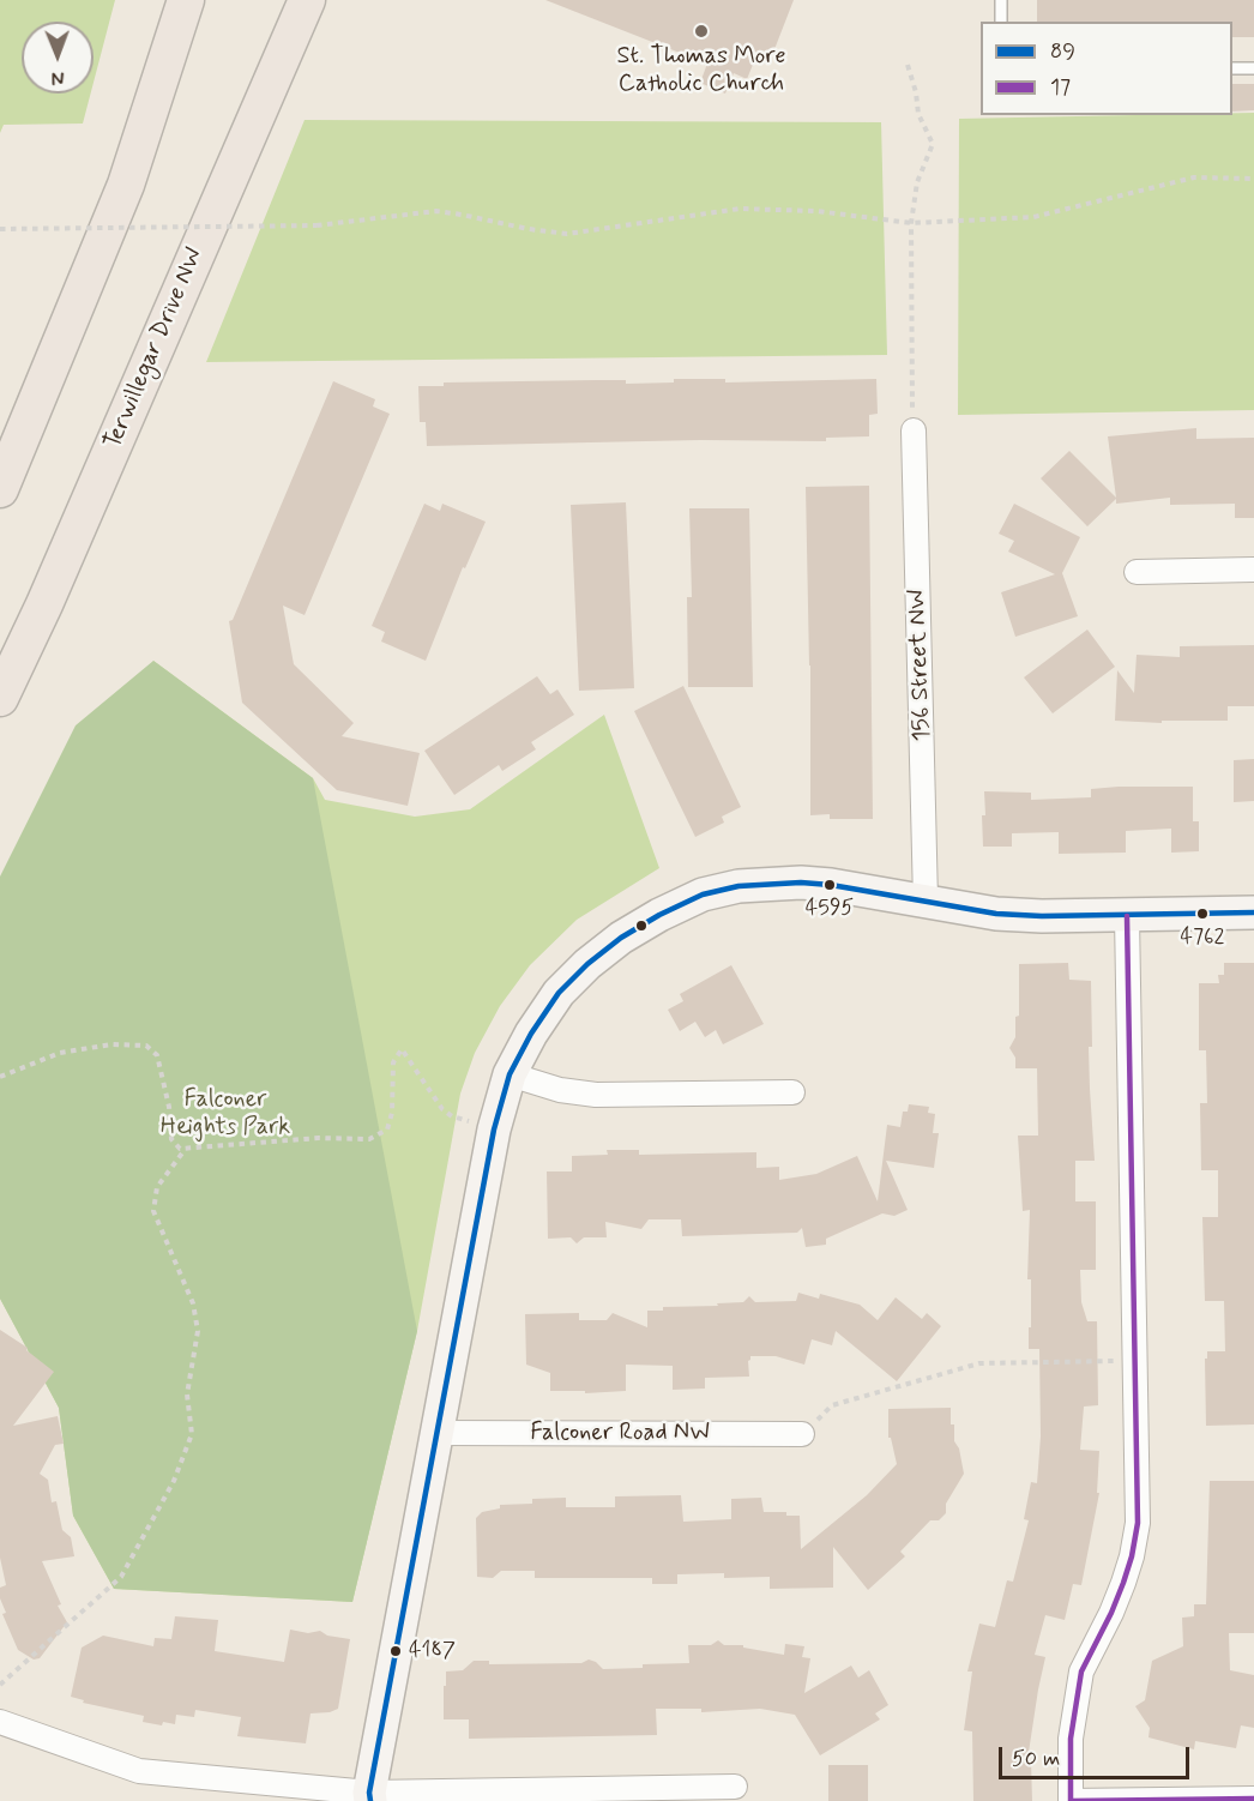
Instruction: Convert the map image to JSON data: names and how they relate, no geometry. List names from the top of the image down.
{
  "streets": {
    "main road": ["Terwillegar Drive NW"],
    "street": ["156 Street NW", "Falconer Road NW"]
  },
  "parks": ["Falconer Heights Park"],
  "places": [
    "St. Thomas More Catholic Church",
    "4595",
    "4762",
    "4187"
  ],
  "lines": ["transit line 89", "transit line 17"],
  "legend": ["89", "17"],
  "scale_bar": "50 m",
  "north": "bottom"
}
